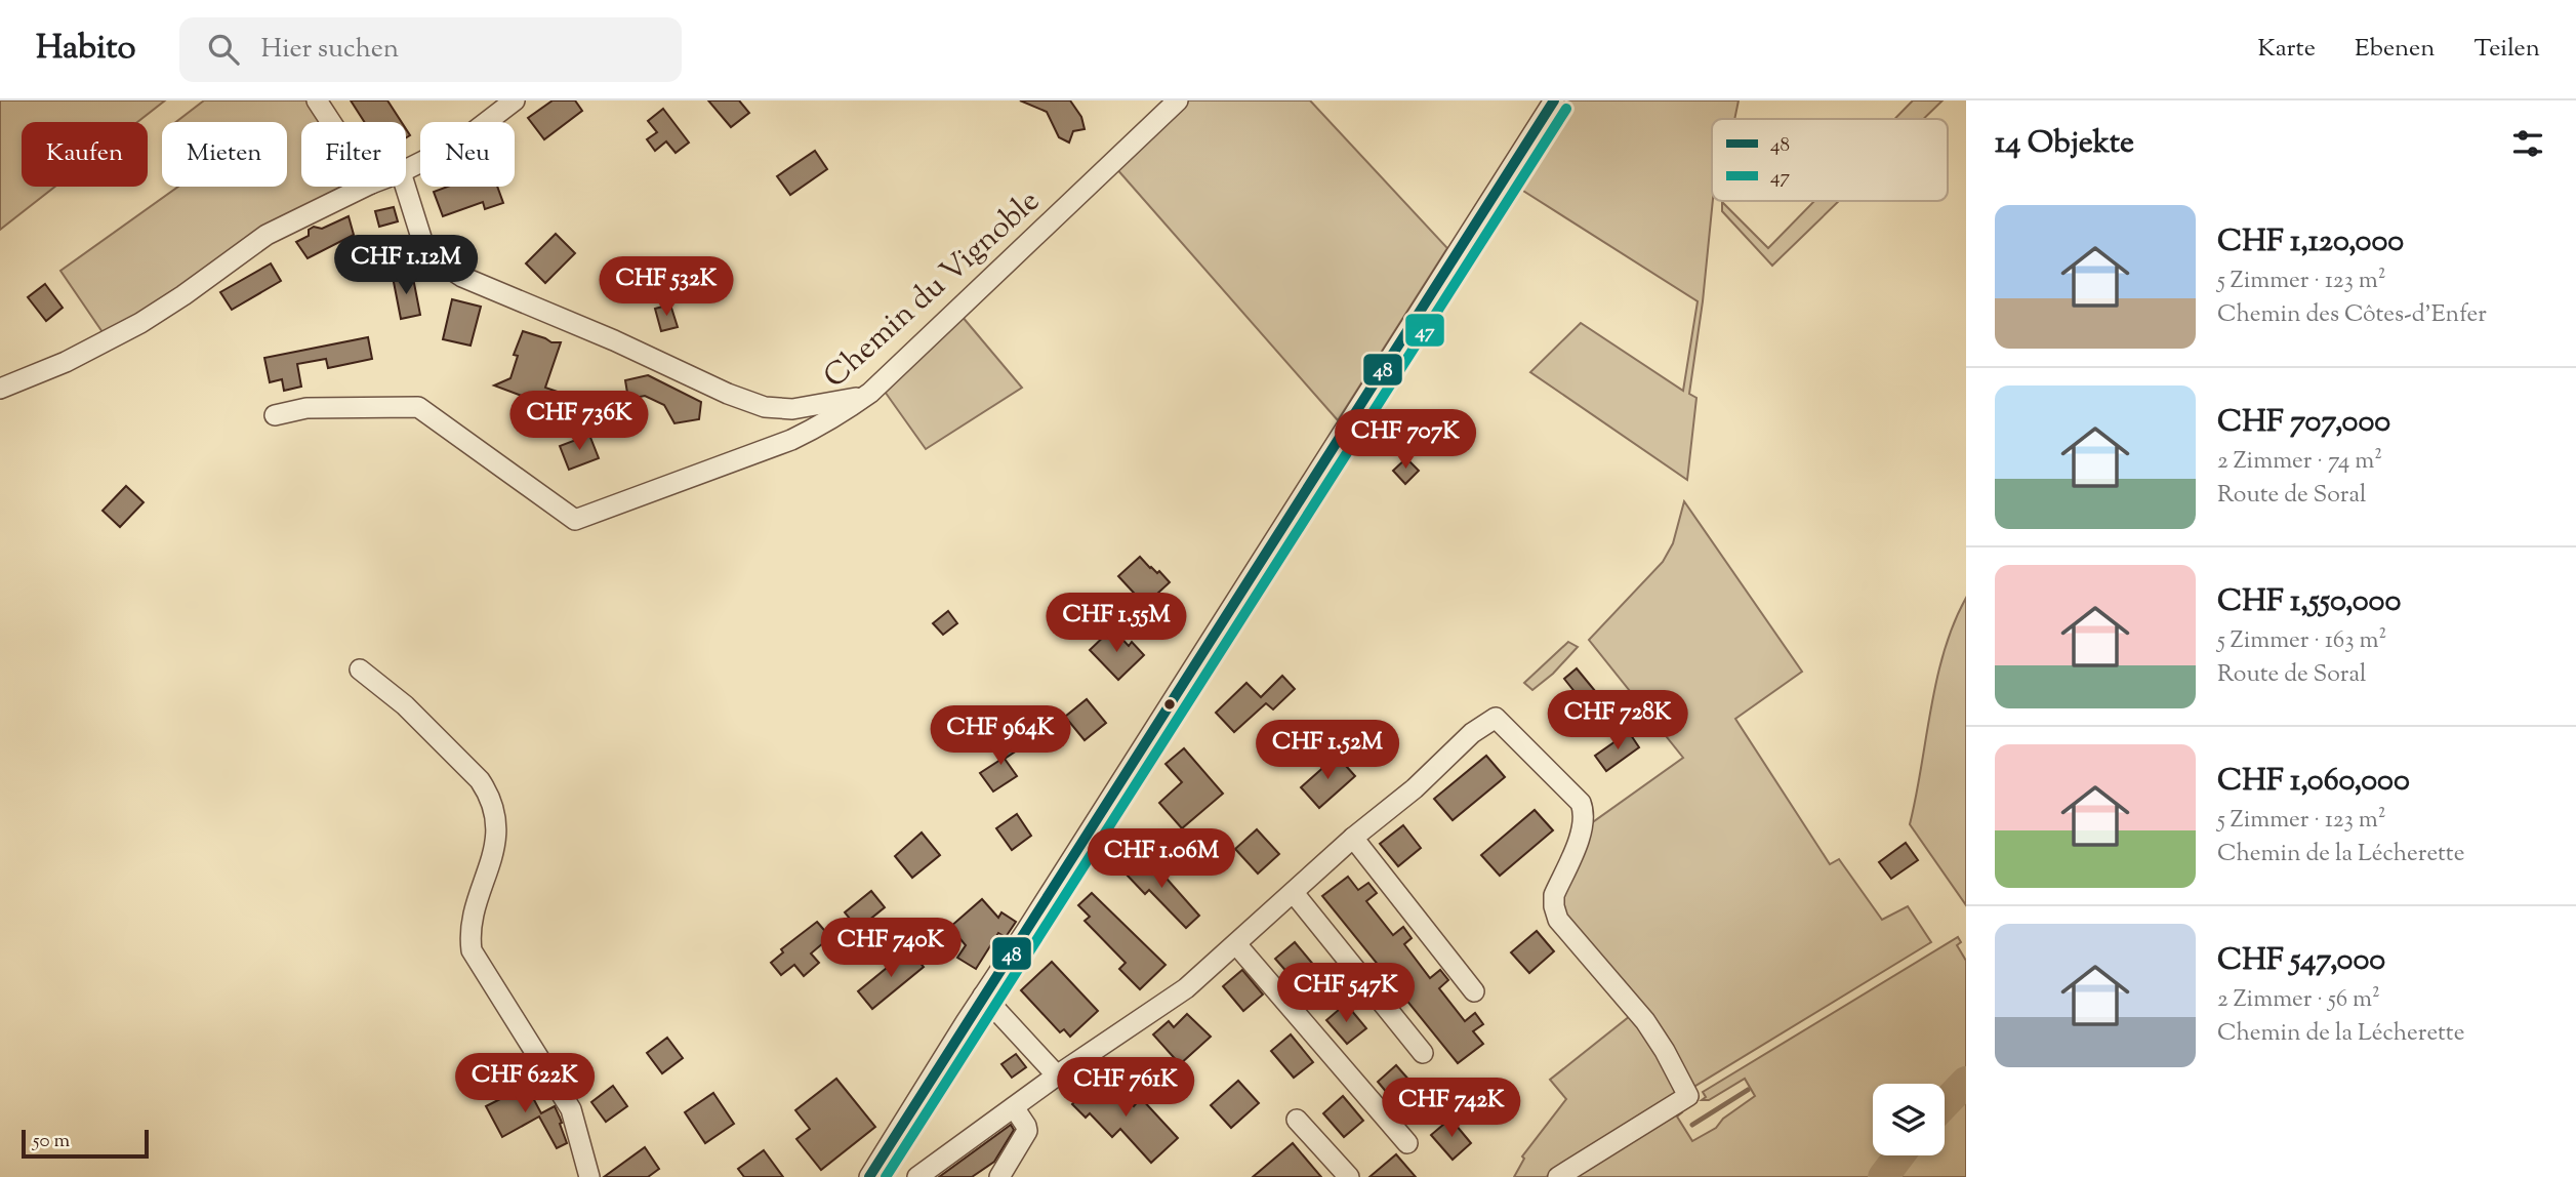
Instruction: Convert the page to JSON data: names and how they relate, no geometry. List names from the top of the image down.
{
  "streets": {
    "street": ["Chemin du Vignoble"]
  },
  "lines": ["transit line 48", "transit line 47"],
  "legend": ["48", "47"],
  "scale_bar": "50 m",
  "page": {
    "header": "Habito",
    "search": "Hier suchen",
    "nav": ["Karte", "Ebenen", "Teilen"],
    "heading": "14 Objekte",
    "chip": [
      "Kaufen",
      "Mieten",
      "Filter",
      "Neu"
    ],
    "list": [
      {
        "name": "CHF 1,120,000",
        "note": "5 Zimmer · 123 m² · Chemin des Côtes-d'Enfer"
      },
      {
        "name": "CHF 707,000",
        "note": "2 Zimmer · 74 m² · Route de Soral"
      },
      {
        "name": "CHF 1,550,000",
        "note": "5 Zimmer · 163 m² · Route de Soral"
      },
      {
        "name": "CHF 1,060,000",
        "note": "5 Zimmer · 123 m² · Chemin de la Lécherette"
      },
      {
        "name": "CHF 547,000",
        "note": "2 Zimmer · 56 m² · Chemin de la Lécherette"
      }
    ],
    "price": [
      "CHF 1.12M",
      "CHF 532K",
      "CHF 736K",
      "CHF 707K",
      "CHF 1.55M",
      "CHF 728K",
      "CHF 964K",
      "CHF 1.52M",
      "CHF 1.06M",
      "CHF 740K",
      "CHF 547K",
      "CHF 622K",
      "CHF 761K",
      "CHF 742K"
    ],
    "scale": "50 m"
  }
}
